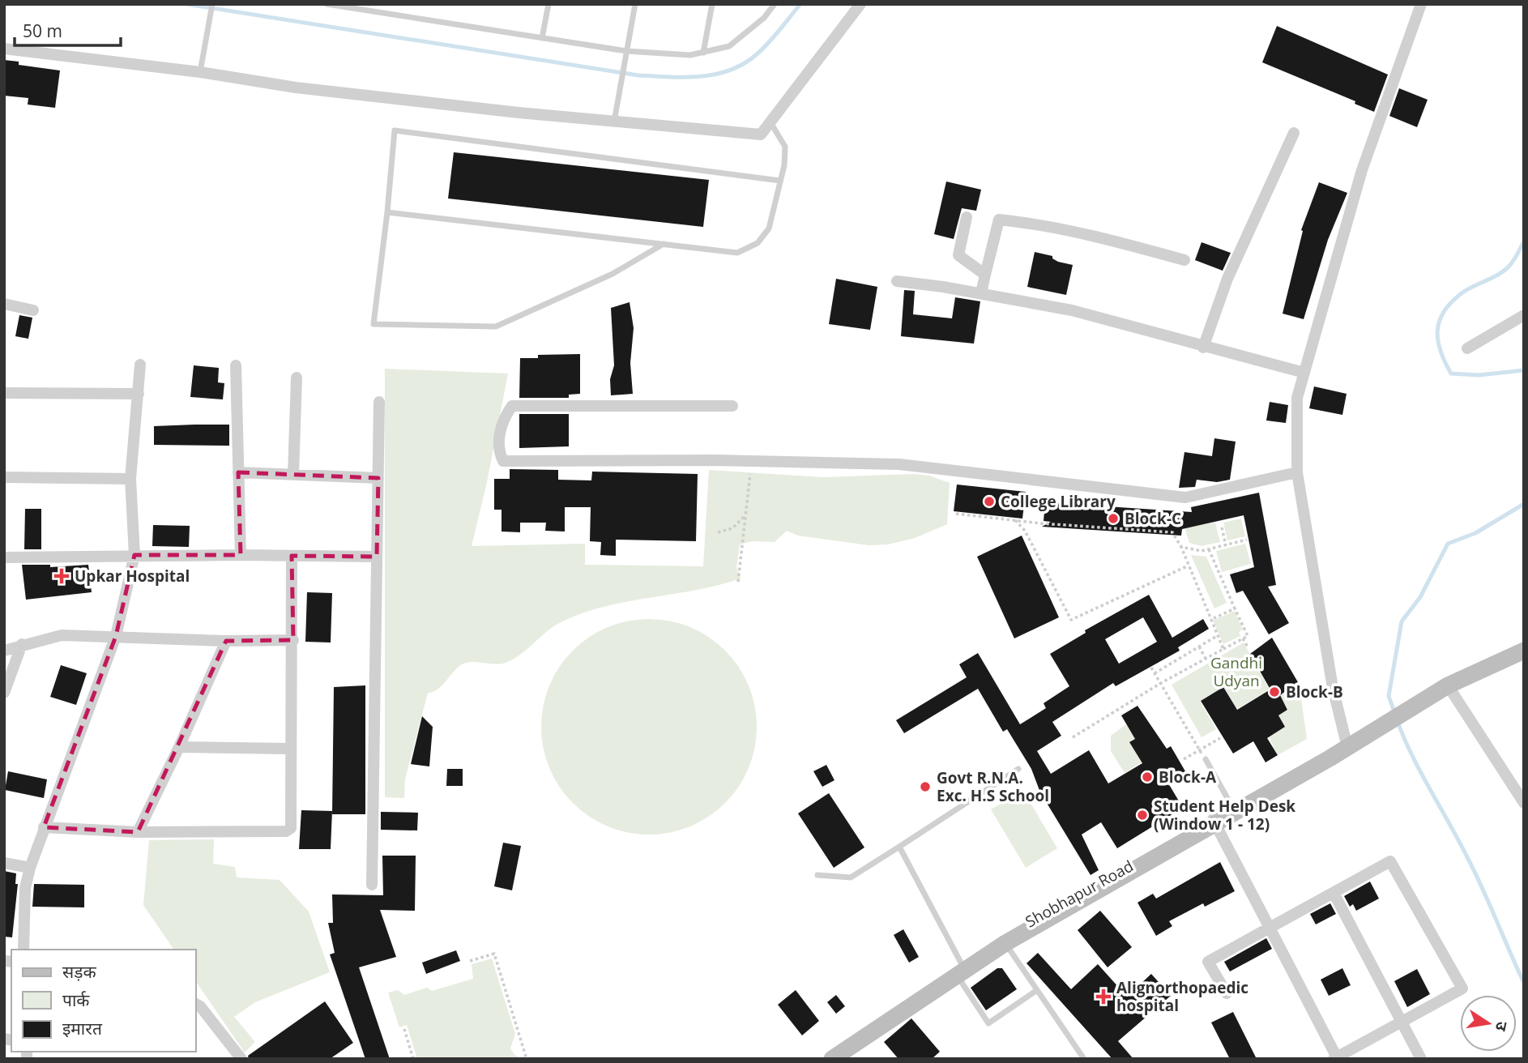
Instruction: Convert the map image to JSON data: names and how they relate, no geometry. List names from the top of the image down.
{
  "streets": {
    "main road": ["Shobhapur Road"]
  },
  "parks": ["Gandhi Udyan"],
  "places": {
    "other": [
      "College Library",
      "Block-C",
      "Block-B",
      "Block-A",
      "Govt R.N.A. Exc. H.S School",
      "Student Help Desk (Window 1 - 12)"
    ],
    "health": ["Upkar Hospital", "Alignorthopaedic hospital"]
  },
  "legend": ["सड़क", "पार्क", "इमारत"],
  "scale_bar": "50 m",
  "north": "right"
}
